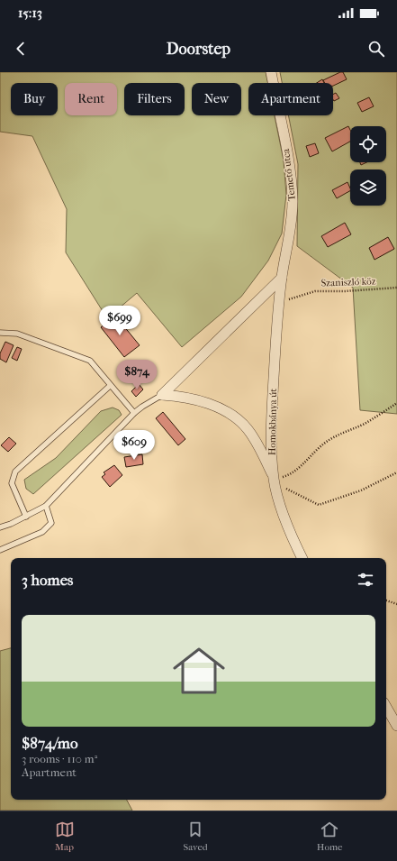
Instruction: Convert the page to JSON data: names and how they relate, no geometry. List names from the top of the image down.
{
  "streets": {
    "street": ["Temető utca", "Homokbánya út"],
    "path": ["Szaniszló köz"]
  },
  "crossings": [
    ["Temető utca", "Homokbánya út"],
    ["Szaniszló köz", "Homokbánya út"]
  ],
  "page": {
    "status": "15:13",
    "header": "Doorstep",
    "chip": [
      "Buy",
      "Rent",
      "Filters",
      "New",
      "Apartment"
    ],
    "price": ["$699", "$874", "$609"],
    "heading": "3 homes",
    "list": [
      {
        "name": "$874/mo",
        "note": "3 rooms · 110 m² · Apartment"
      }
    ],
    "tabs": ["Map", "Saved", "Home"]
  }
}
